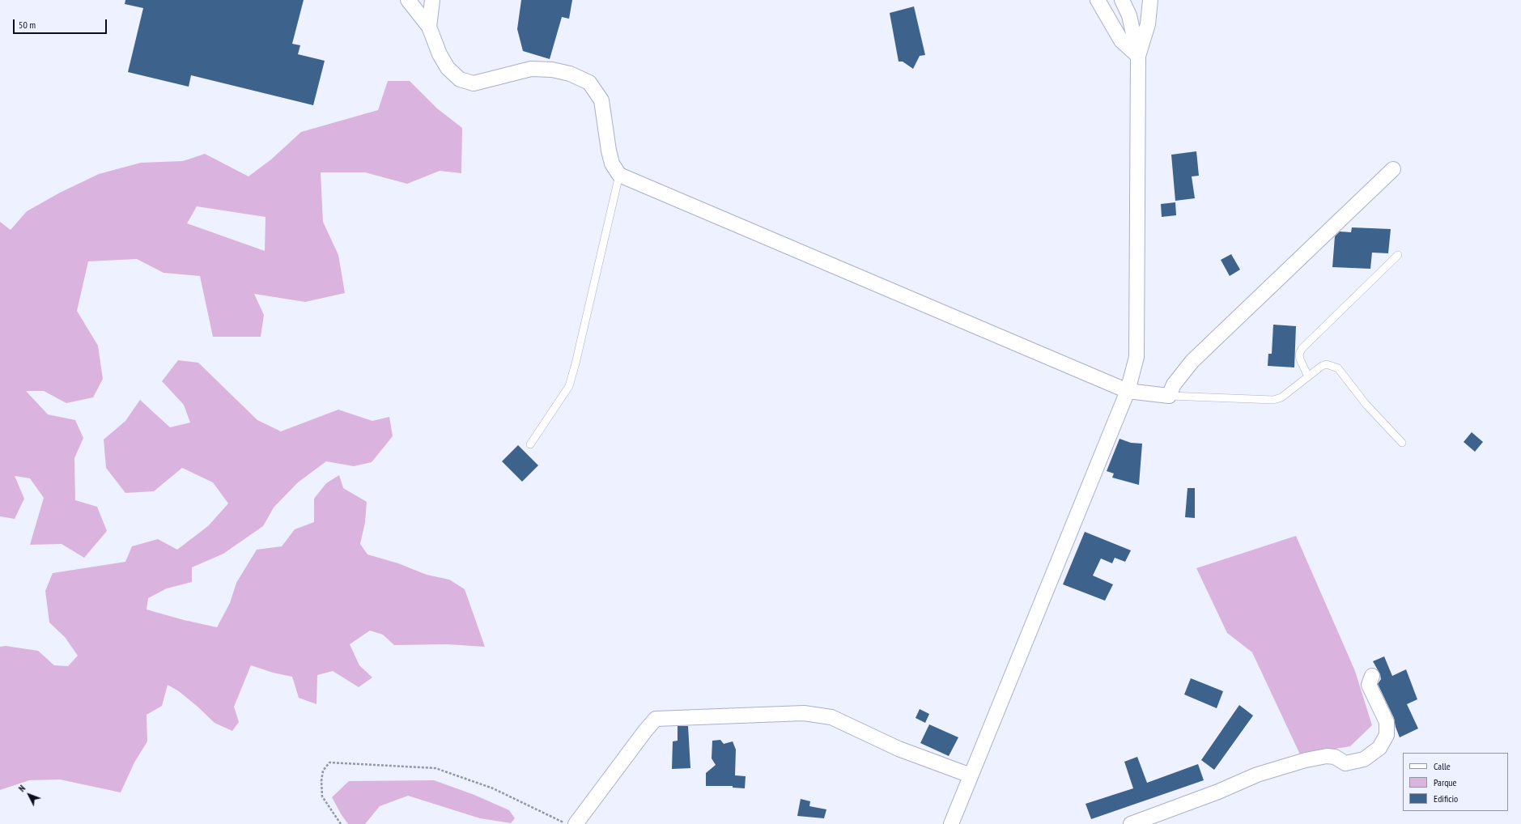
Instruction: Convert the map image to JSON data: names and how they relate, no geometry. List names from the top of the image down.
{
  "legend": ["Calle", "Parque", "Edificio"],
  "scale_bar": "50 m",
  "north": "top left"
}
